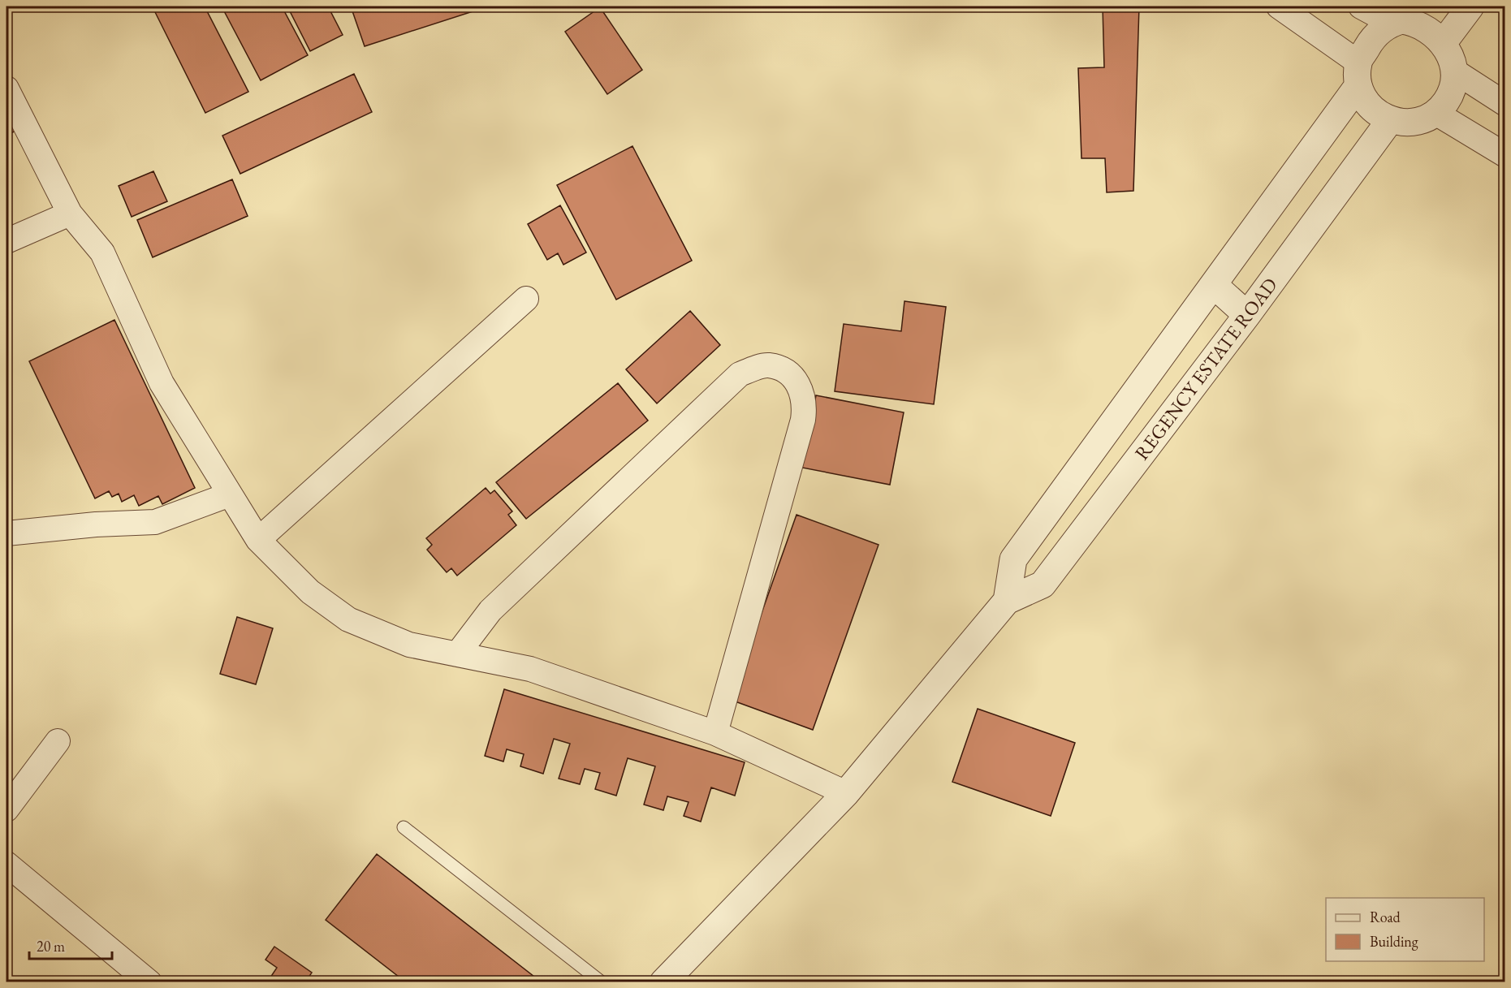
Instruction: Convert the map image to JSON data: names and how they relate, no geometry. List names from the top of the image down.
{
  "streets": {
    "street": ["REGENCY ESTATE ROAD"]
  },
  "legend": ["Road", "Building"],
  "scale_bar": "20 m"
}
